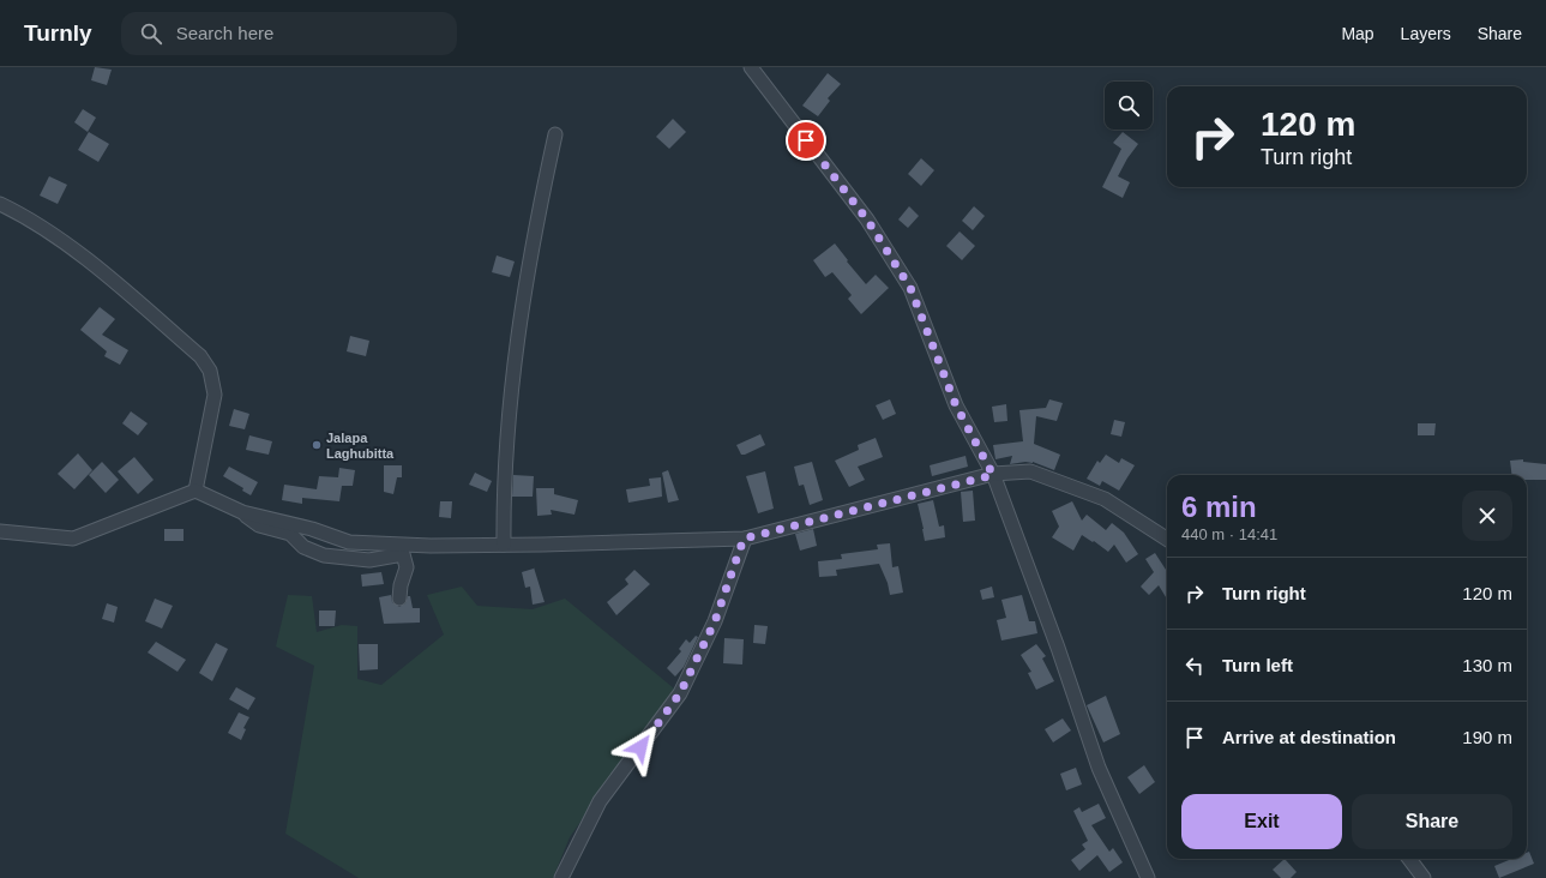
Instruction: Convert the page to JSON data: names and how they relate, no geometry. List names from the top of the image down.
{
  "places": ["Jalapa Laghubitta"],
  "page": {
    "header": "Turnly",
    "search": "Search here",
    "nav": ["Map", "Layers", "Share"],
    "turn": ["120 m", "Turn right"],
    "heading": ["6 min", "440 m · 14:41"],
    "list": [
      {
        "name": "Turn right",
        "value": "120 m"
      },
      {
        "name": "Turn left",
        "value": "130 m"
      },
      {
        "name": "Arrive at destination",
        "value": "190 m"
      }
    ],
    "buttons": ["Exit", "Share"]
  }
}
